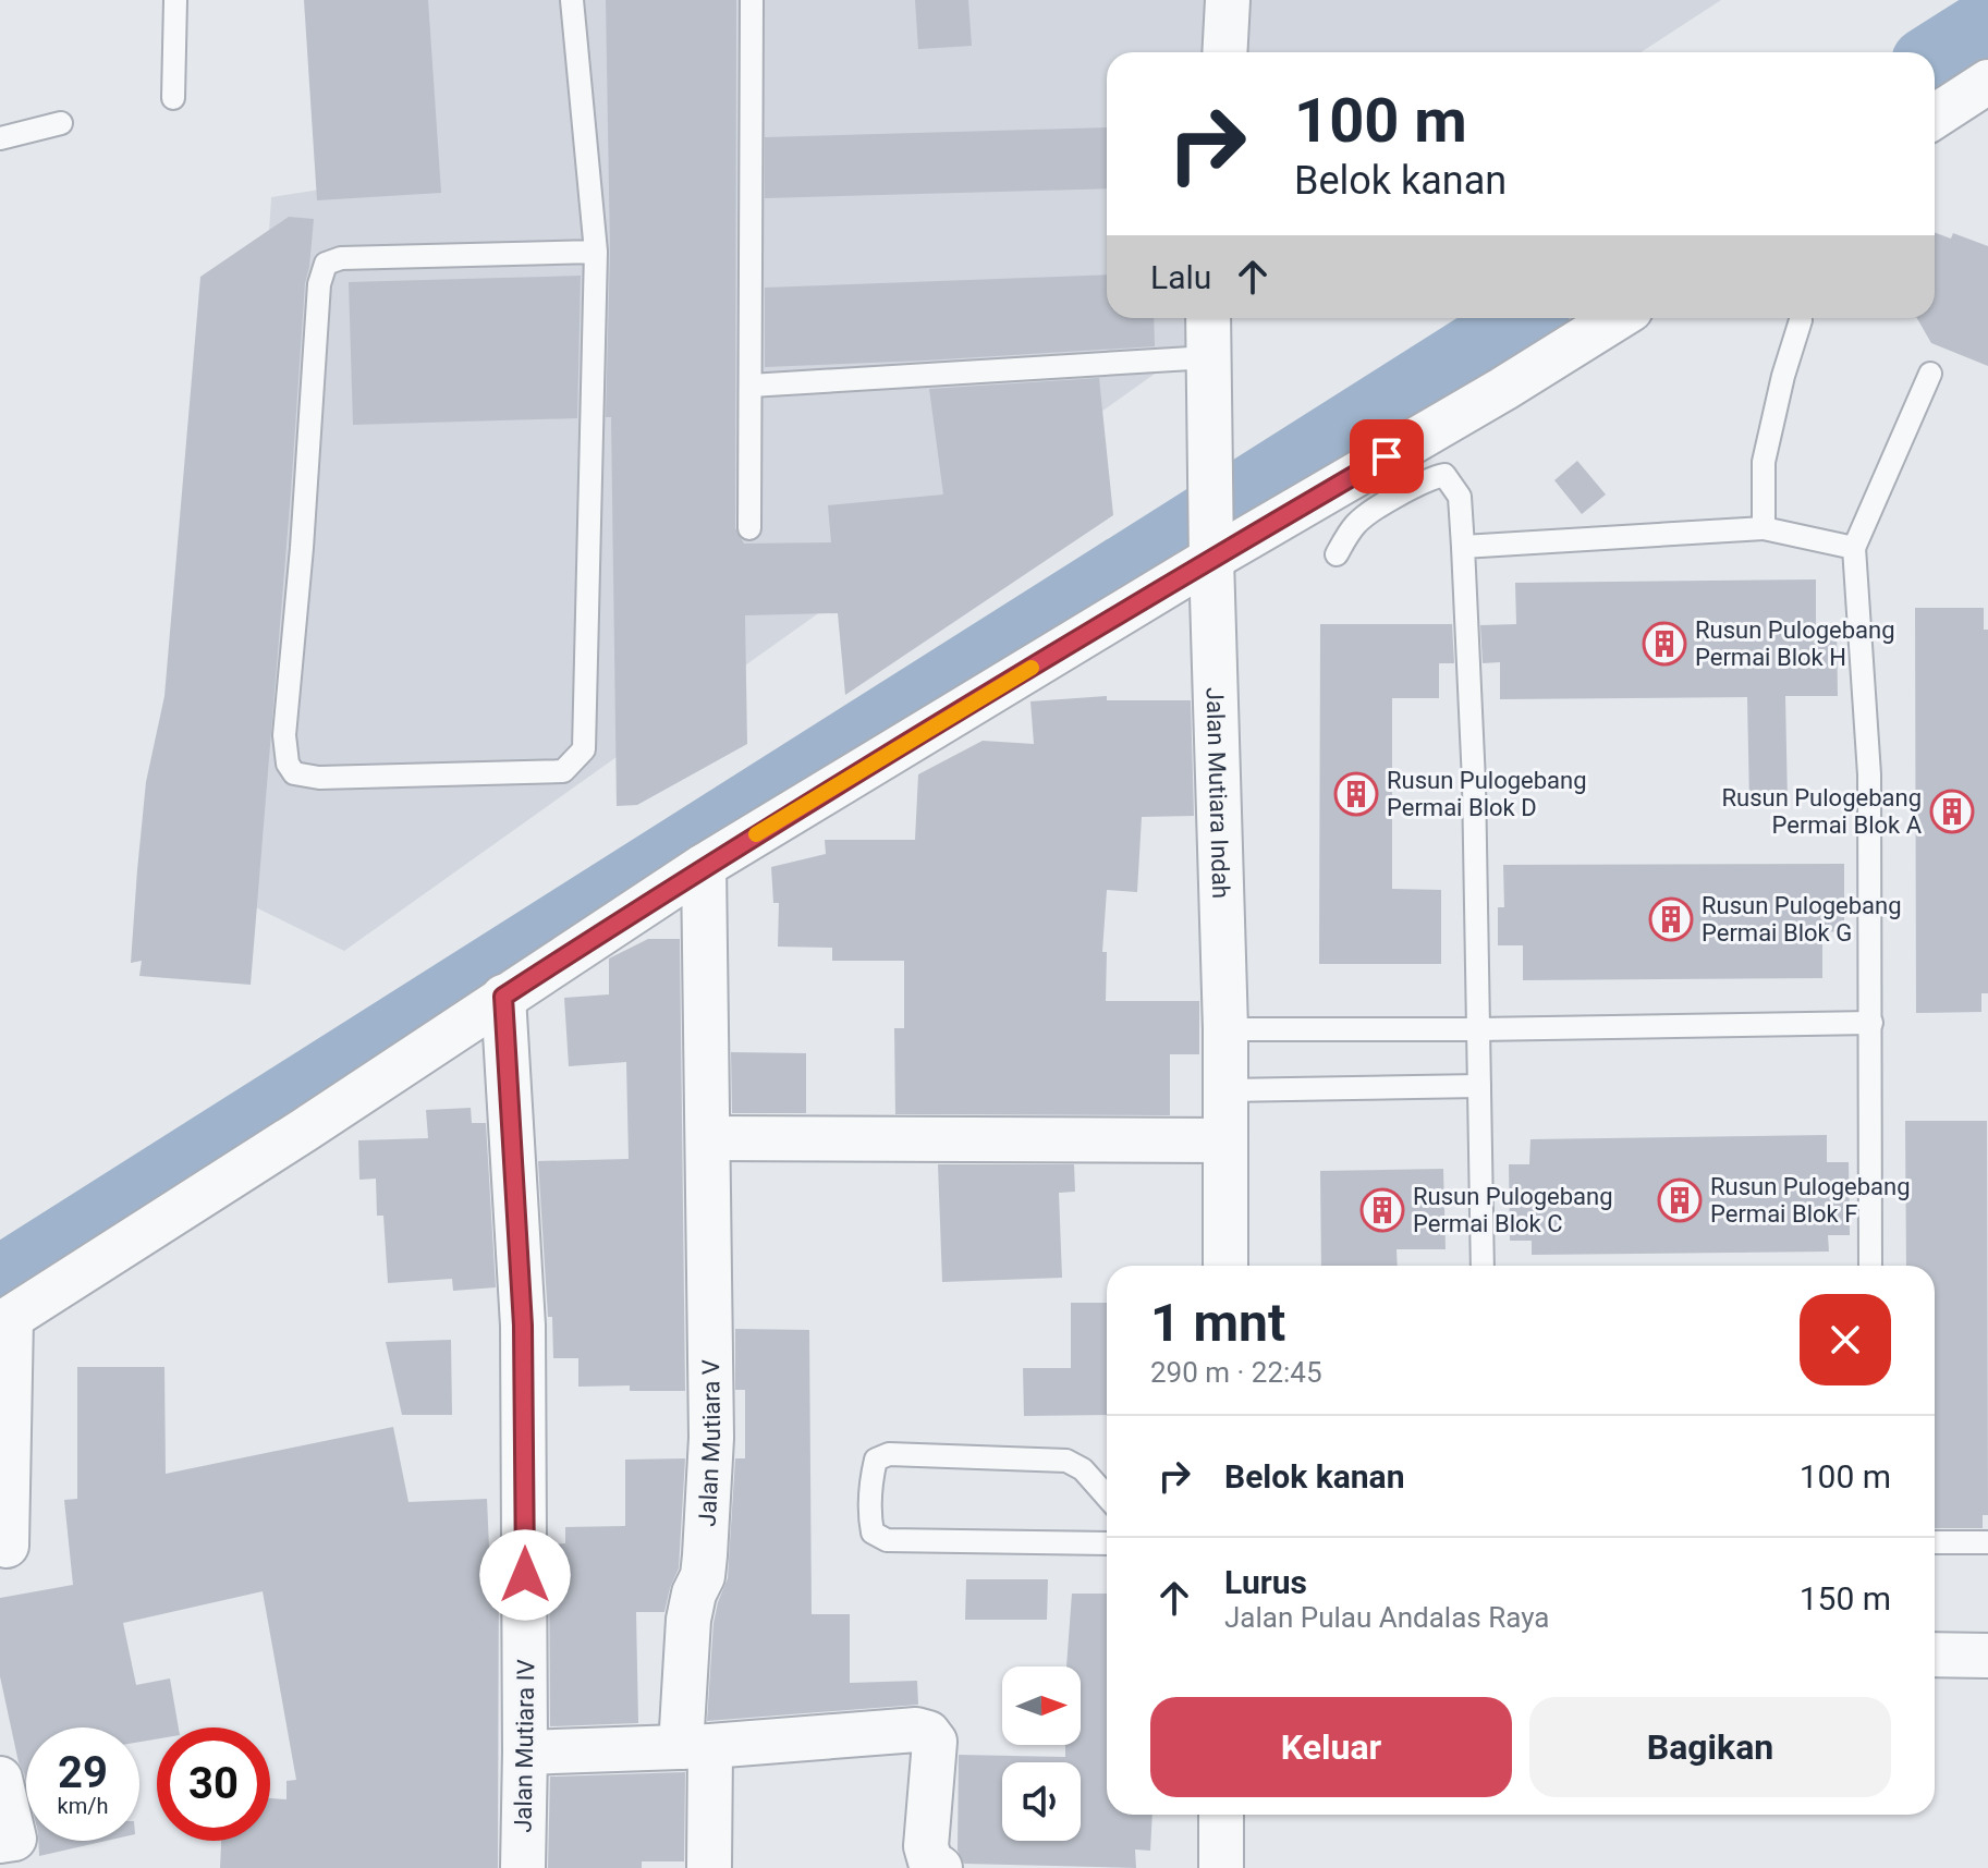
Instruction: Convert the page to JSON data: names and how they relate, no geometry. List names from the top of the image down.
{
  "streets": {
    "street": ["Jalan Mutiara Indah", "Jalan Mutiara V", "Jalan Mutiara IV"]
  },
  "places": {
    "building": [
      "Rusun Pulogebang Permai Blok H",
      "Rusun Pulogebang Permai Blok D",
      "Rusun Pulogebang Permai Blok A",
      "Rusun Pulogebang Permai Blok G",
      "Rusun Pulogebang Permai Blok F",
      "Rusun Pulogebang Permai Blok C"
    ]
  },
  "north": "right",
  "page": {
    "turn": ["100 m", "Belok kanan"],
    "then": "Lalu",
    "heading": ["1 mnt", "290 m · 22:45"],
    "list": [
      {
        "name": "Belok kanan",
        "value": "100 m"
      },
      {
        "name": "Lurus",
        "note": "Jalan Pulau Andalas Raya",
        "value": "150 m"
      }
    ],
    "buttons": ["Keluar", "Bagikan"],
    "speed": "29 km/h",
    "limit": "30"
  }
}
